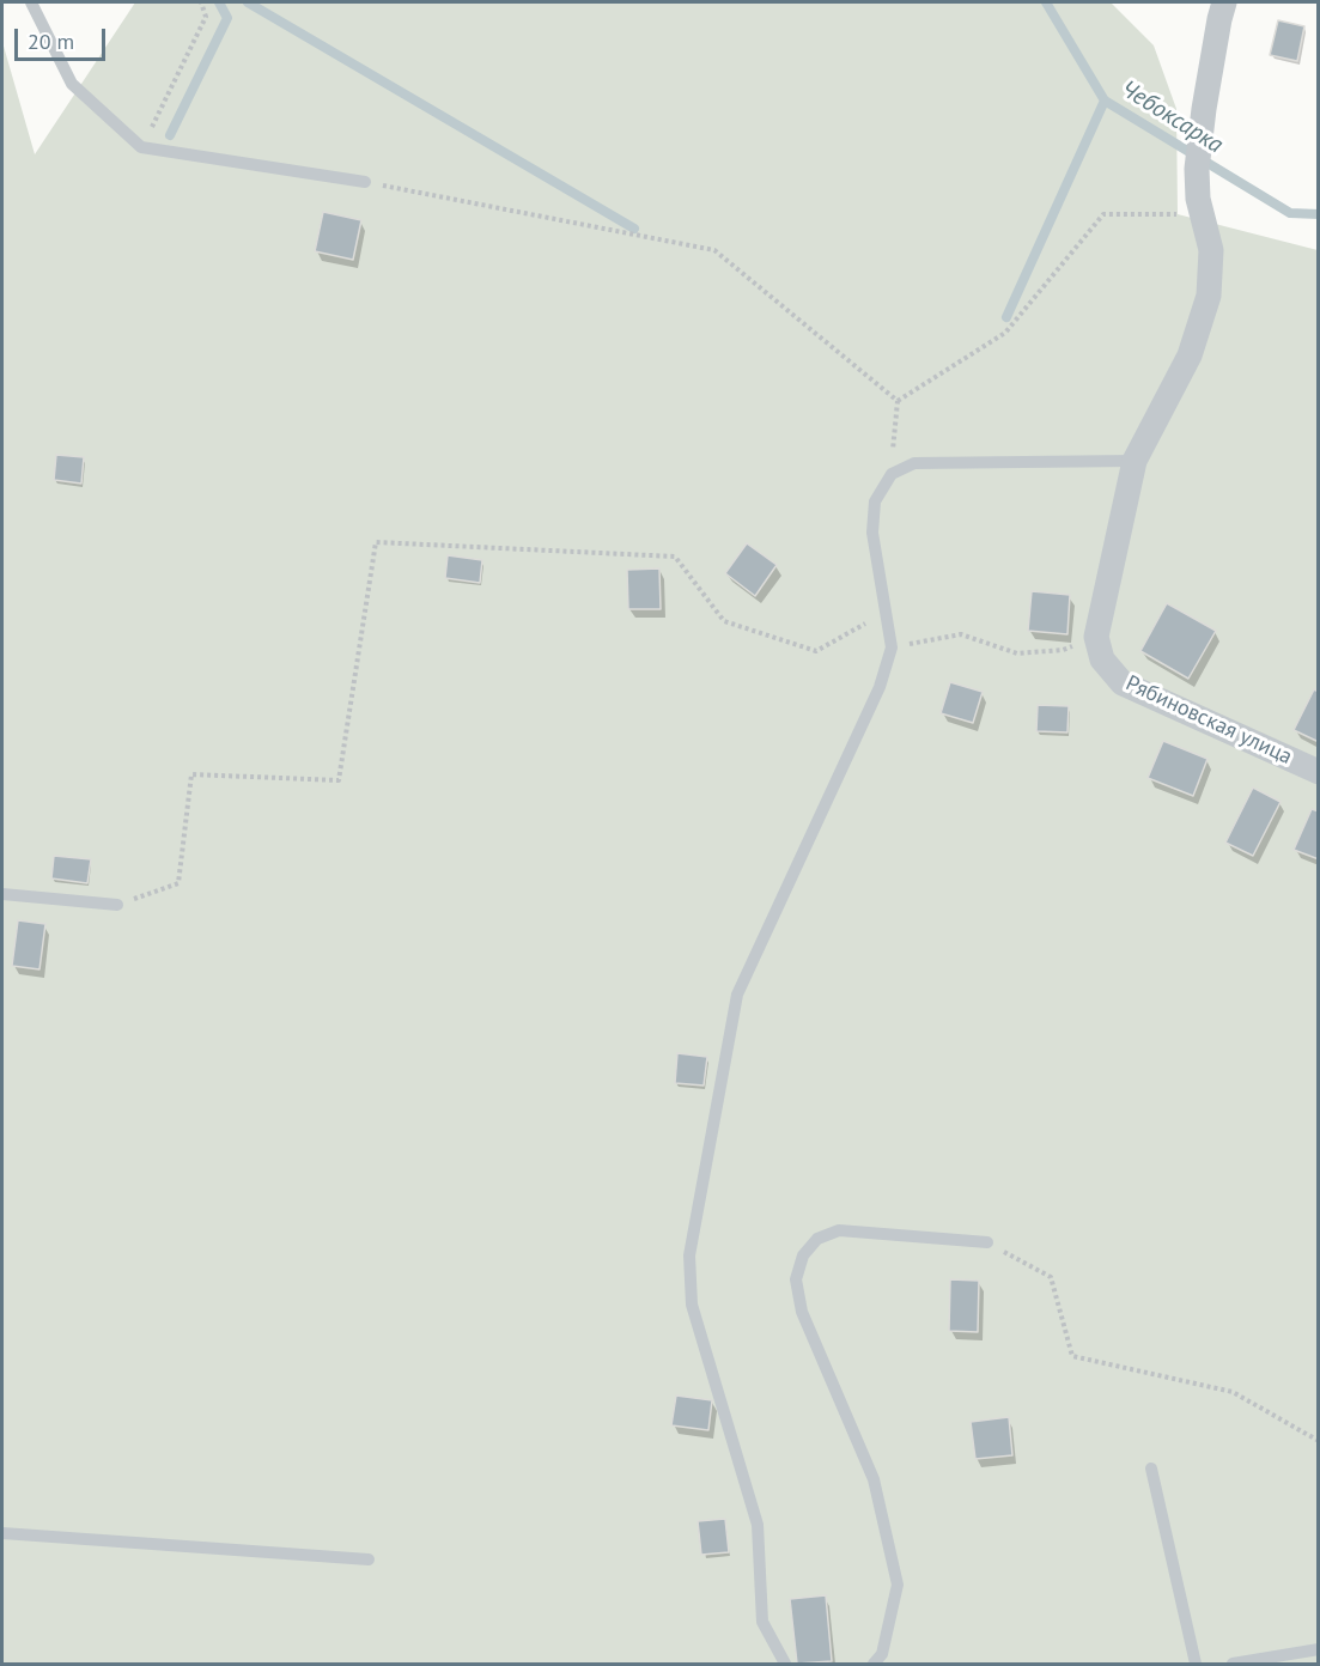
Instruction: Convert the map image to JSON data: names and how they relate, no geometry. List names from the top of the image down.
{
  "streets": {
    "street": ["Рябиновская улица"]
  },
  "water": ["Чебоксарка"],
  "scale_bar": "20 m"
}
